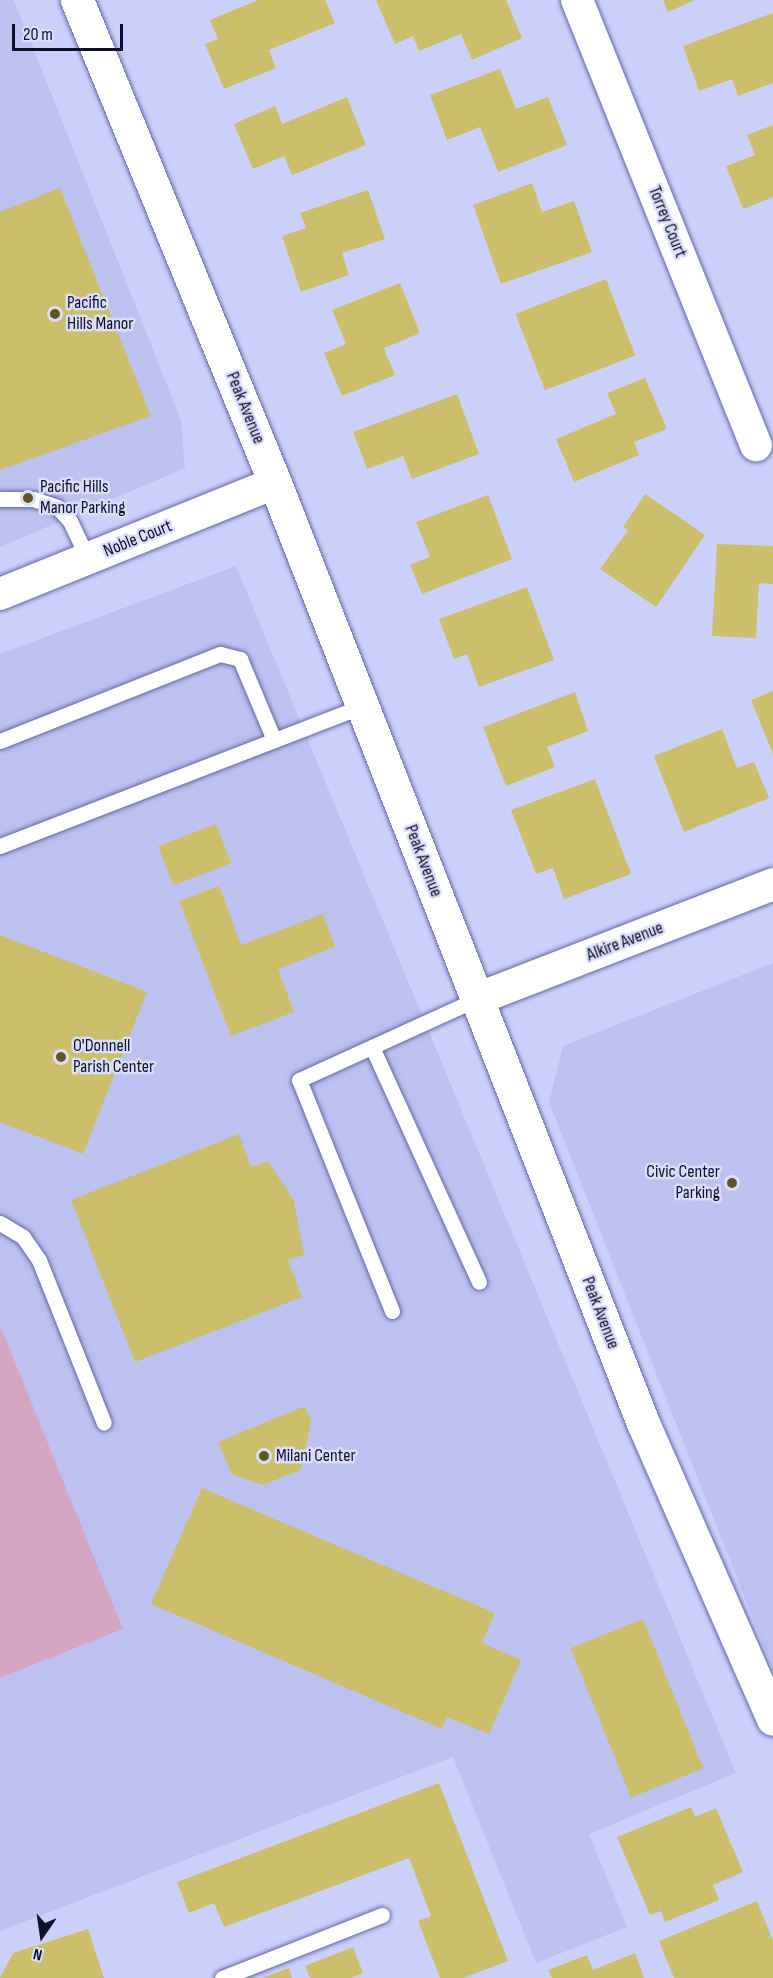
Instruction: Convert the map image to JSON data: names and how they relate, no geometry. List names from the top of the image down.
{
  "streets": {
    "street": [
      "Torrey Court",
      "Peak Avenue",
      "Noble Court",
      "Alkire Avenue"
    ]
  },
  "crossings": [
    ["Peak Avenue", "Noble Court"],
    ["Peak Avenue", "Alkire Avenue"]
  ],
  "places": [
    "Pacific Hills Manor",
    "Pacific Hills Manor Parking",
    "O'Donnell Parish Center",
    "Civic Center Parking",
    "Milani Center"
  ],
  "scale_bar": "20 m",
  "north": "bottom"
}
